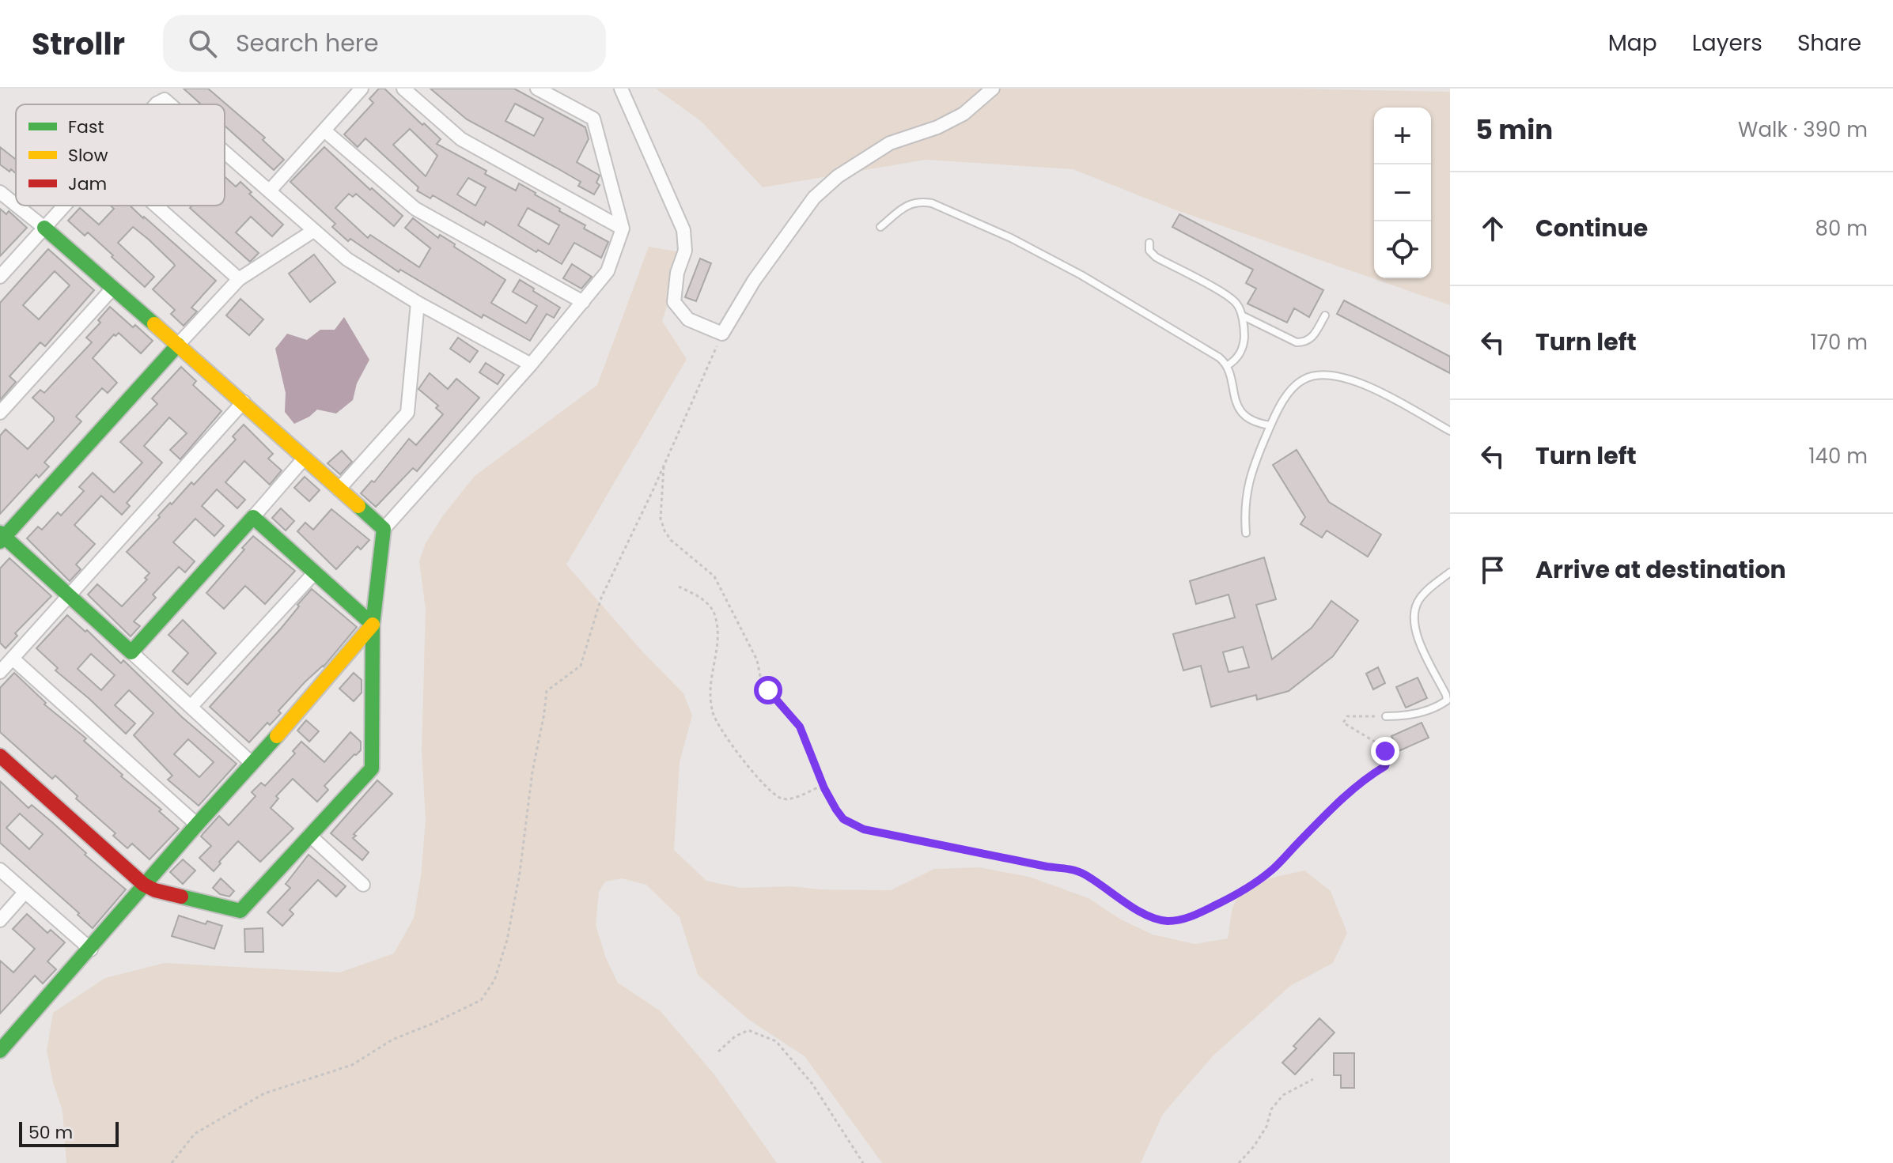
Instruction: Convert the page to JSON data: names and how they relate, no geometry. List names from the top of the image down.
{
  "legend": ["Fast", "Slow", "Jam"],
  "scale_bar": "50 m",
  "page": {
    "header": "Strollr",
    "search": "Search here",
    "nav": ["Map", "Layers", "Share"],
    "heading": ["5 min", "Walk · 390 m"],
    "map_buttons": ["+", "−"],
    "list": [
      ["Continue", "80 m"],
      ["Turn left", "170 m"],
      ["Turn left", "140 m"],
      "Arrive at destination"
    ],
    "scale": "50 m"
  }
}
